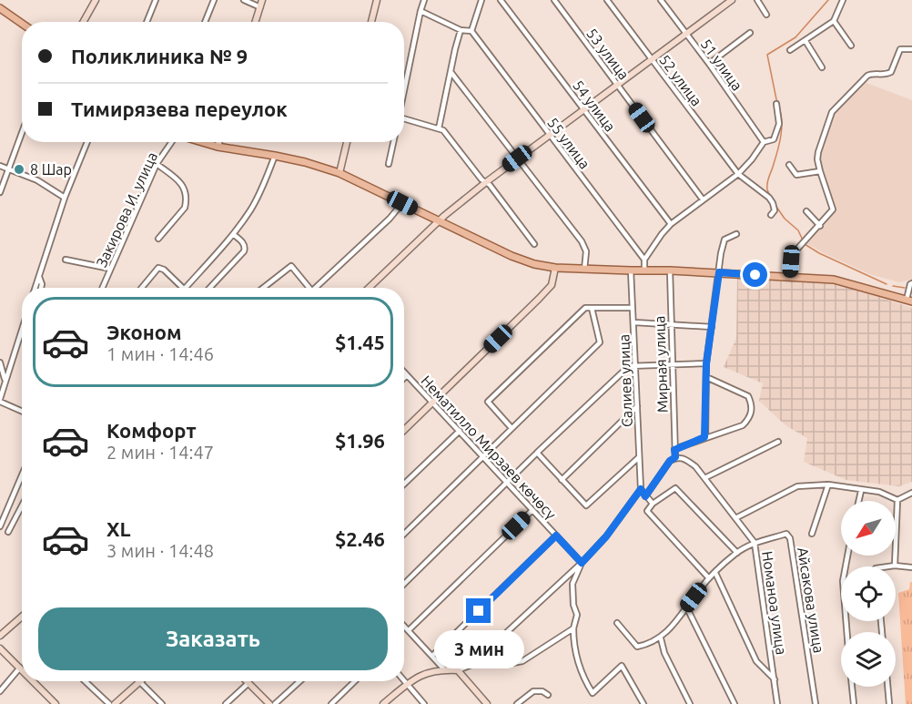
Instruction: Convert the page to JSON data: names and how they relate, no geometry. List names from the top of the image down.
{
  "streets": {
    "street": [
      "53 улица",
      "51 улица",
      "52 улица",
      "54 улица",
      "55 улица",
      "Закирова И. улица",
      "Мирная улица",
      "Салиев улица",
      "Нематилло Мирзаев көчөсү",
      "Айсакова улица",
      "Номаноа улица"
    ]
  },
  "crossings": [
    ["Мирная улица", "Номаноа улица"],
    ["Айсакова улица", "Номаноа улица"]
  ],
  "places": ["8 Шар"],
  "north": "bottom left",
  "page": {
    "banner": ["Поликлиника № 9", "Тимирязева переулок"],
    "list": [
      {
        "name": "Эконом",
        "note": "1 мин · 14:46",
        "value": "$1.45"
      },
      {
        "name": "Комфорт",
        "note": "2 мин · 14:47",
        "value": "$1.96"
      },
      {
        "name": "XL",
        "note": "3 мин · 14:48",
        "value": "$2.46"
      }
    ],
    "buttons": "Заказать",
    "bubble": "3 мин"
  }
}
